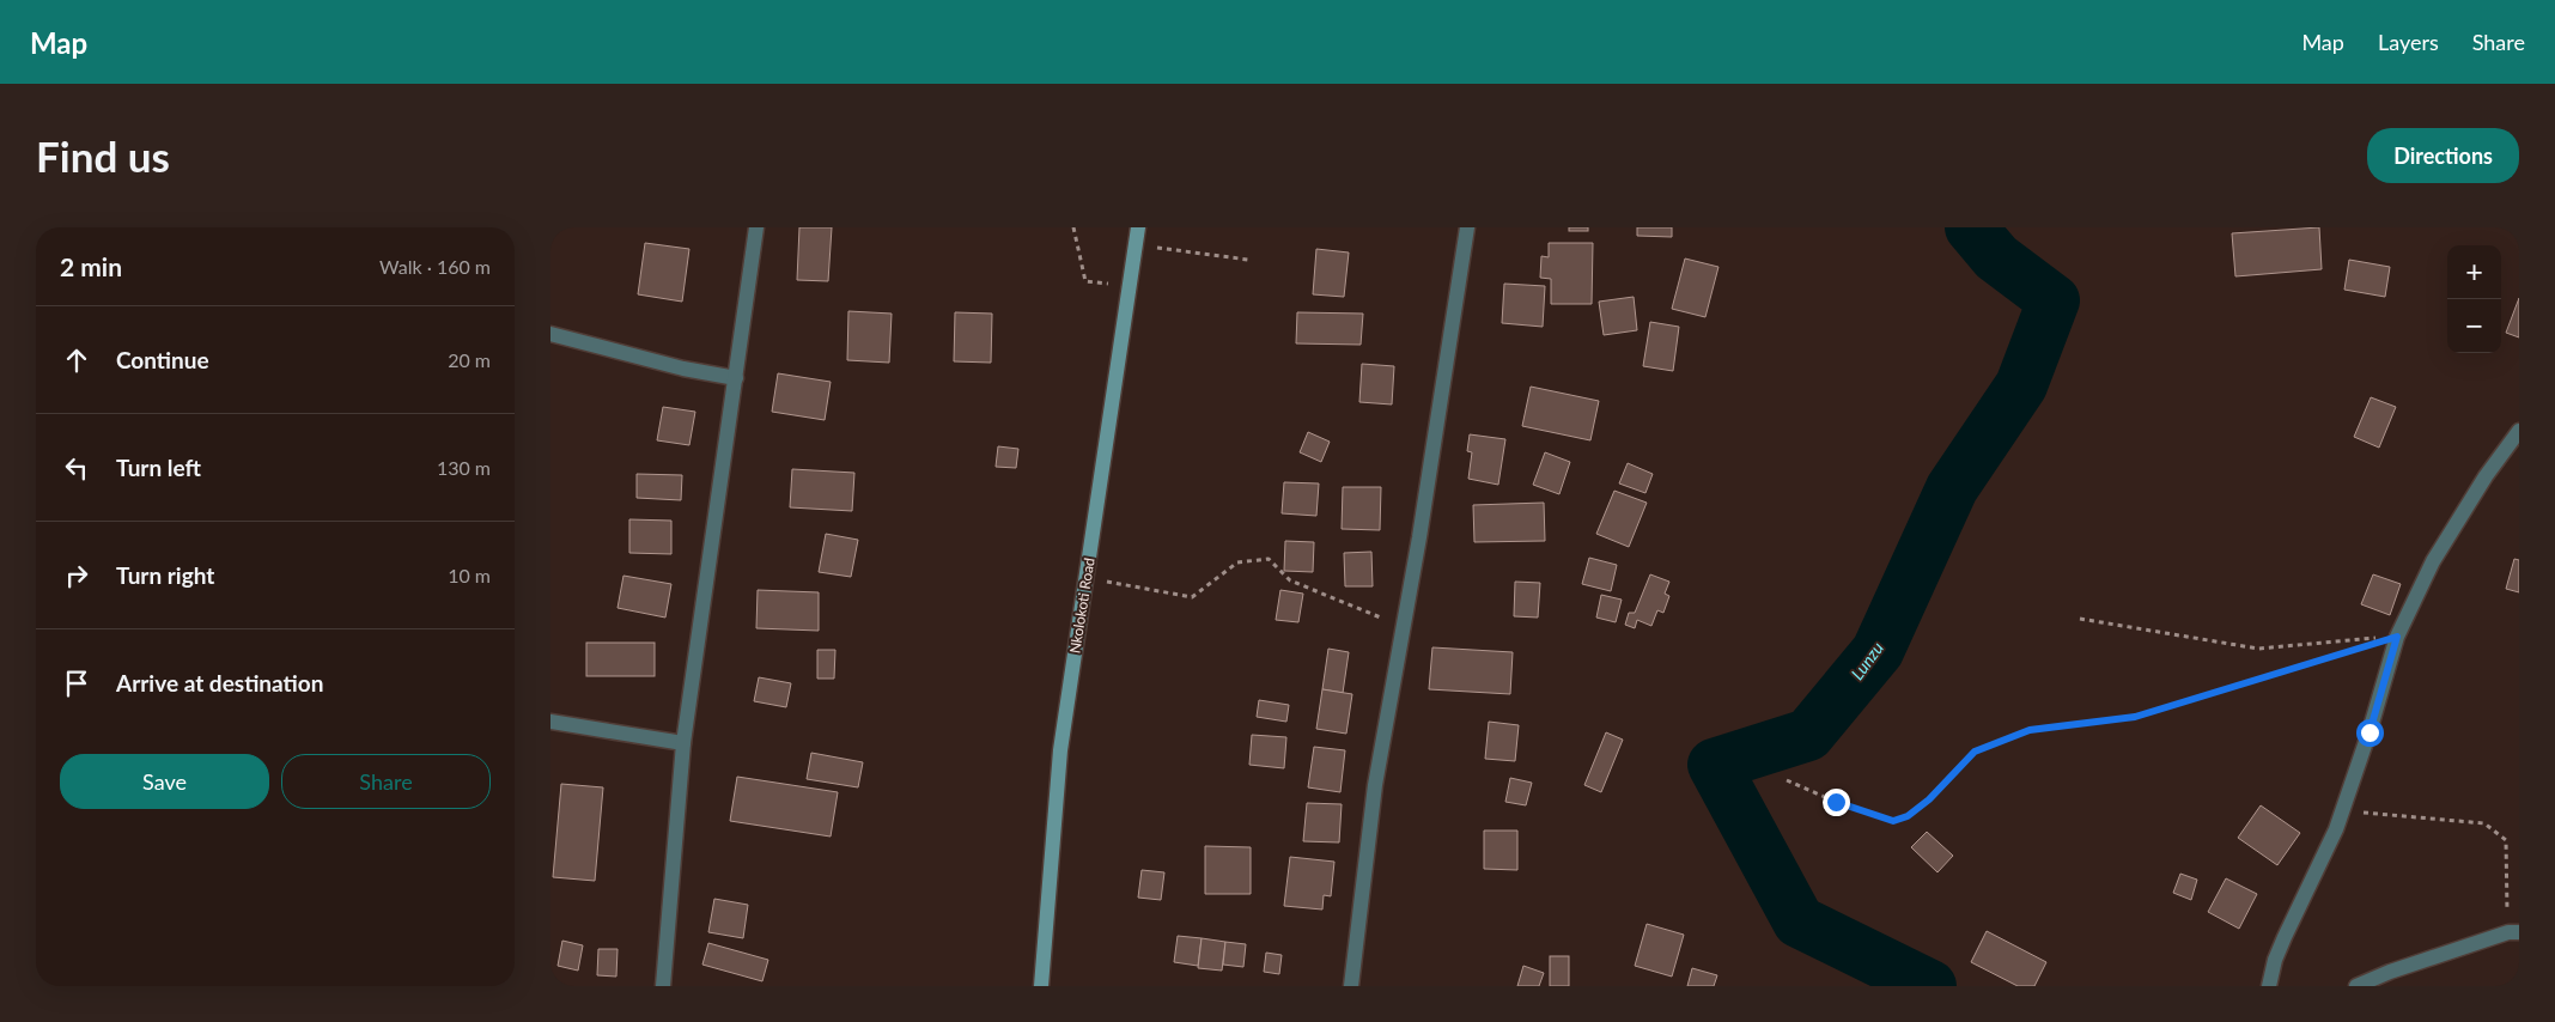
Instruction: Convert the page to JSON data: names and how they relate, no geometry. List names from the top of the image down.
{
  "streets": {
    "main road": ["Nkolokoti Road"]
  },
  "water": ["Lunzu"],
  "page": {
    "header": "Map",
    "nav": ["Map", "Layers", "Share"],
    "buttons": [
      "Directions",
      ["Save", "Share"]
    ],
    "title": "Find us",
    "heading": ["2 min", "Walk · 160 m"],
    "map_buttons": ["+", "−"],
    "list": [
      ["Continue", "20 m"],
      ["Turn left", "130 m"],
      ["Turn right", "10 m"],
      "Arrive at destination"
    ]
  }
}
